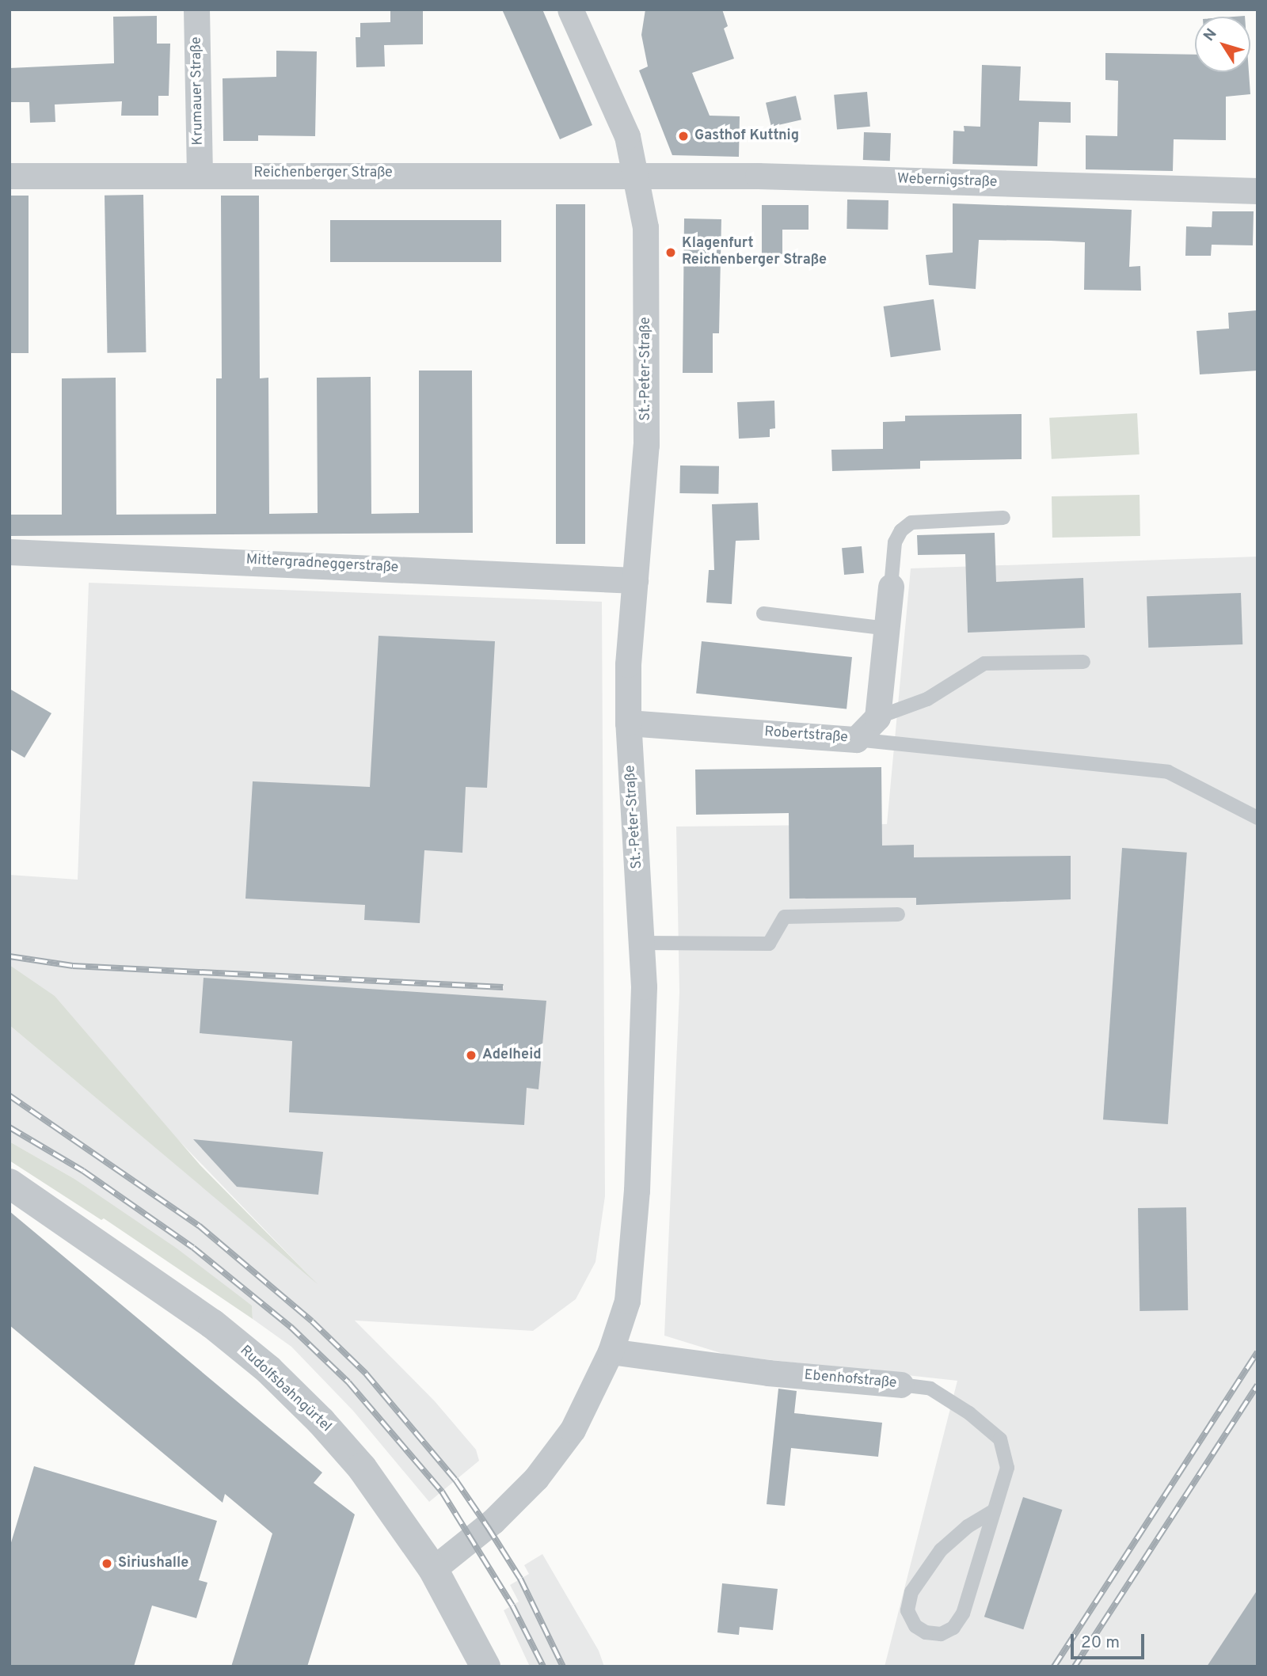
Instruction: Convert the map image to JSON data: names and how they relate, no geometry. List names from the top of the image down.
{
  "streets": {
    "street": [
      "Krumauer Straße",
      "Reichenberger Straße",
      "Webernigstraße",
      "St.-Peter-Straße",
      "Mittergradneggerstraße",
      "Robertstraße",
      "Ebenhofstraße",
      "Rudolfsbahngürtel"
    ]
  },
  "crossings": [
    ["Krumauer Straße", "Reichenberger Straße"],
    ["Reichenberger Straße", "Webernigstraße"],
    ["Reichenberger Straße", "St.-Peter-Straße"],
    ["Webernigstraße", "St.-Peter-Straße"],
    ["St.-Peter-Straße", "Mittergradneggerstraße"],
    ["St.-Peter-Straße", "Robertstraße"],
    ["St.-Peter-Straße", "Ebenhofstraße"],
    ["St.-Peter-Straße", "Rudolfsbahngürtel"]
  ],
  "places": [
    "Gasthof Kuttnig",
    "Klagenfurt Reichenberger Straße",
    "Adelheid",
    "Siriushalle"
  ],
  "scale_bar": "20 m",
  "north": "top left"
}
